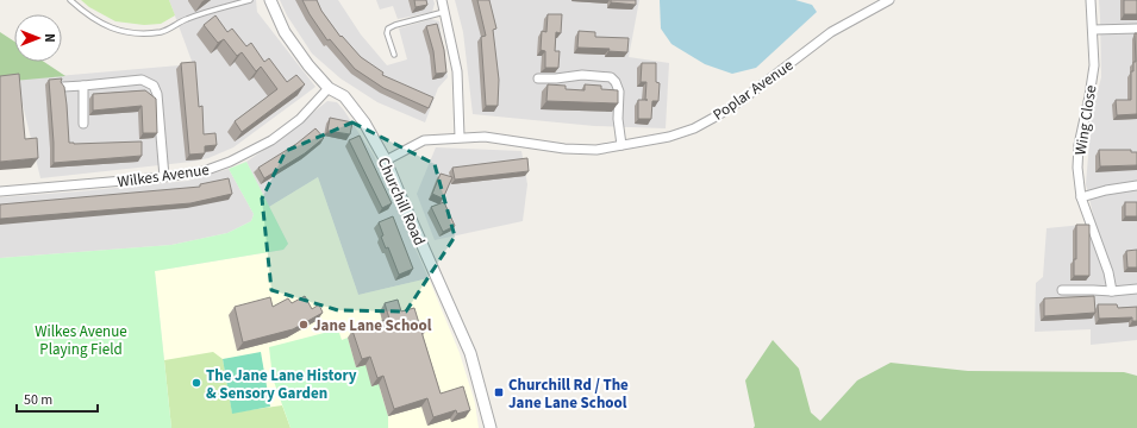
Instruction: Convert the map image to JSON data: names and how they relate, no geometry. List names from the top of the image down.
{
  "streets": {
    "street": [
      "Poplar Avenue",
      "Wing Close",
      "Wilkes Avenue",
      "Churchill Road"
    ]
  },
  "crossings": [
    ["Poplar Avenue", "Churchill Road"],
    ["Wilkes Avenue", "Churchill Road"]
  ],
  "parks": ["Wilkes Avenue Playing Field"],
  "places": {
    "other": ["Jane Lane School", "The Jane Lane History & Sensory Garden"],
    "transit": ["Churchill Rd / The Jane Lane School"]
  },
  "scale_bar": "50 m",
  "north": "right"
}
